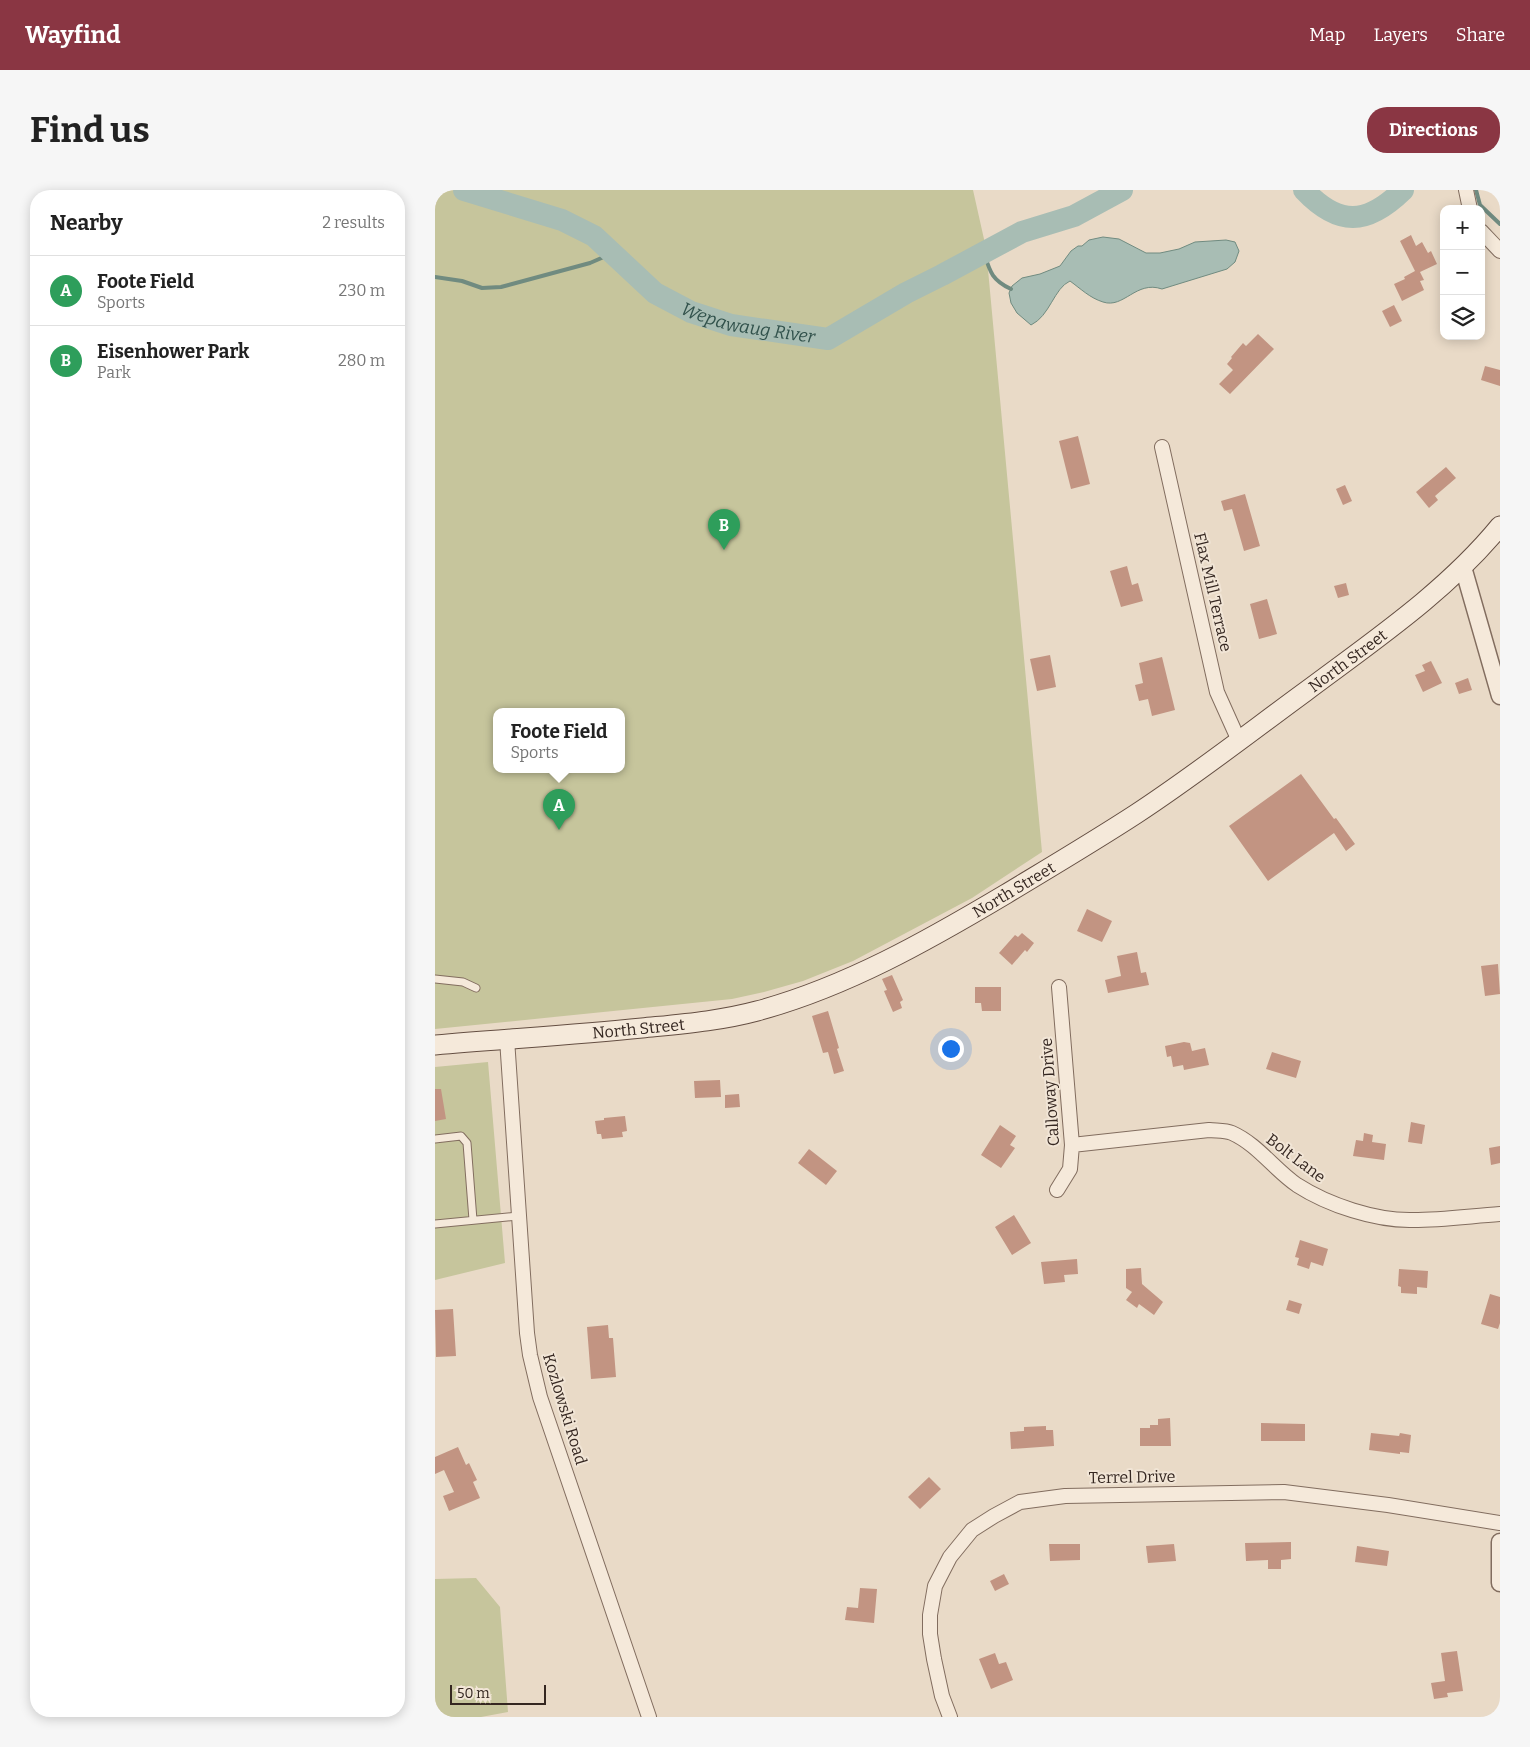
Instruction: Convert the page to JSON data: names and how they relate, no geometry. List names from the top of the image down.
{
  "streets": {
    "main road": ["North Street"],
    "street": [
      "Flax Mill Terrace",
      "Calloway Drive",
      "Bolt Lane",
      "Kozlowski Road",
      "Terrel Drive"
    ]
  },
  "crossings": [
    ["Flax Mill Terrace", "North Street"],
    ["North Street", "Kozlowski Road"],
    ["Calloway Drive", "Bolt Lane"]
  ],
  "water": ["Wepawaug River"],
  "scale_bar": "50 m",
  "page": {
    "header": "Wayfind",
    "nav": ["Map", "Layers", "Share"],
    "buttons": "Directions",
    "title": "Find us",
    "heading": ["Nearby", "2 results"],
    "map_buttons": ["+", "−"],
    "list": [
      {
        "mark": "A",
        "name": "Foote Field",
        "note": "Sports",
        "value": "230 m"
      },
      {
        "mark": "B",
        "name": "Eisenhower Park",
        "note": "Park",
        "value": "280 m"
      }
    ],
    "pins": ["B", "A"],
    "popup": ["Foote Field", "Sports"],
    "scale": "50 m"
  }
}
